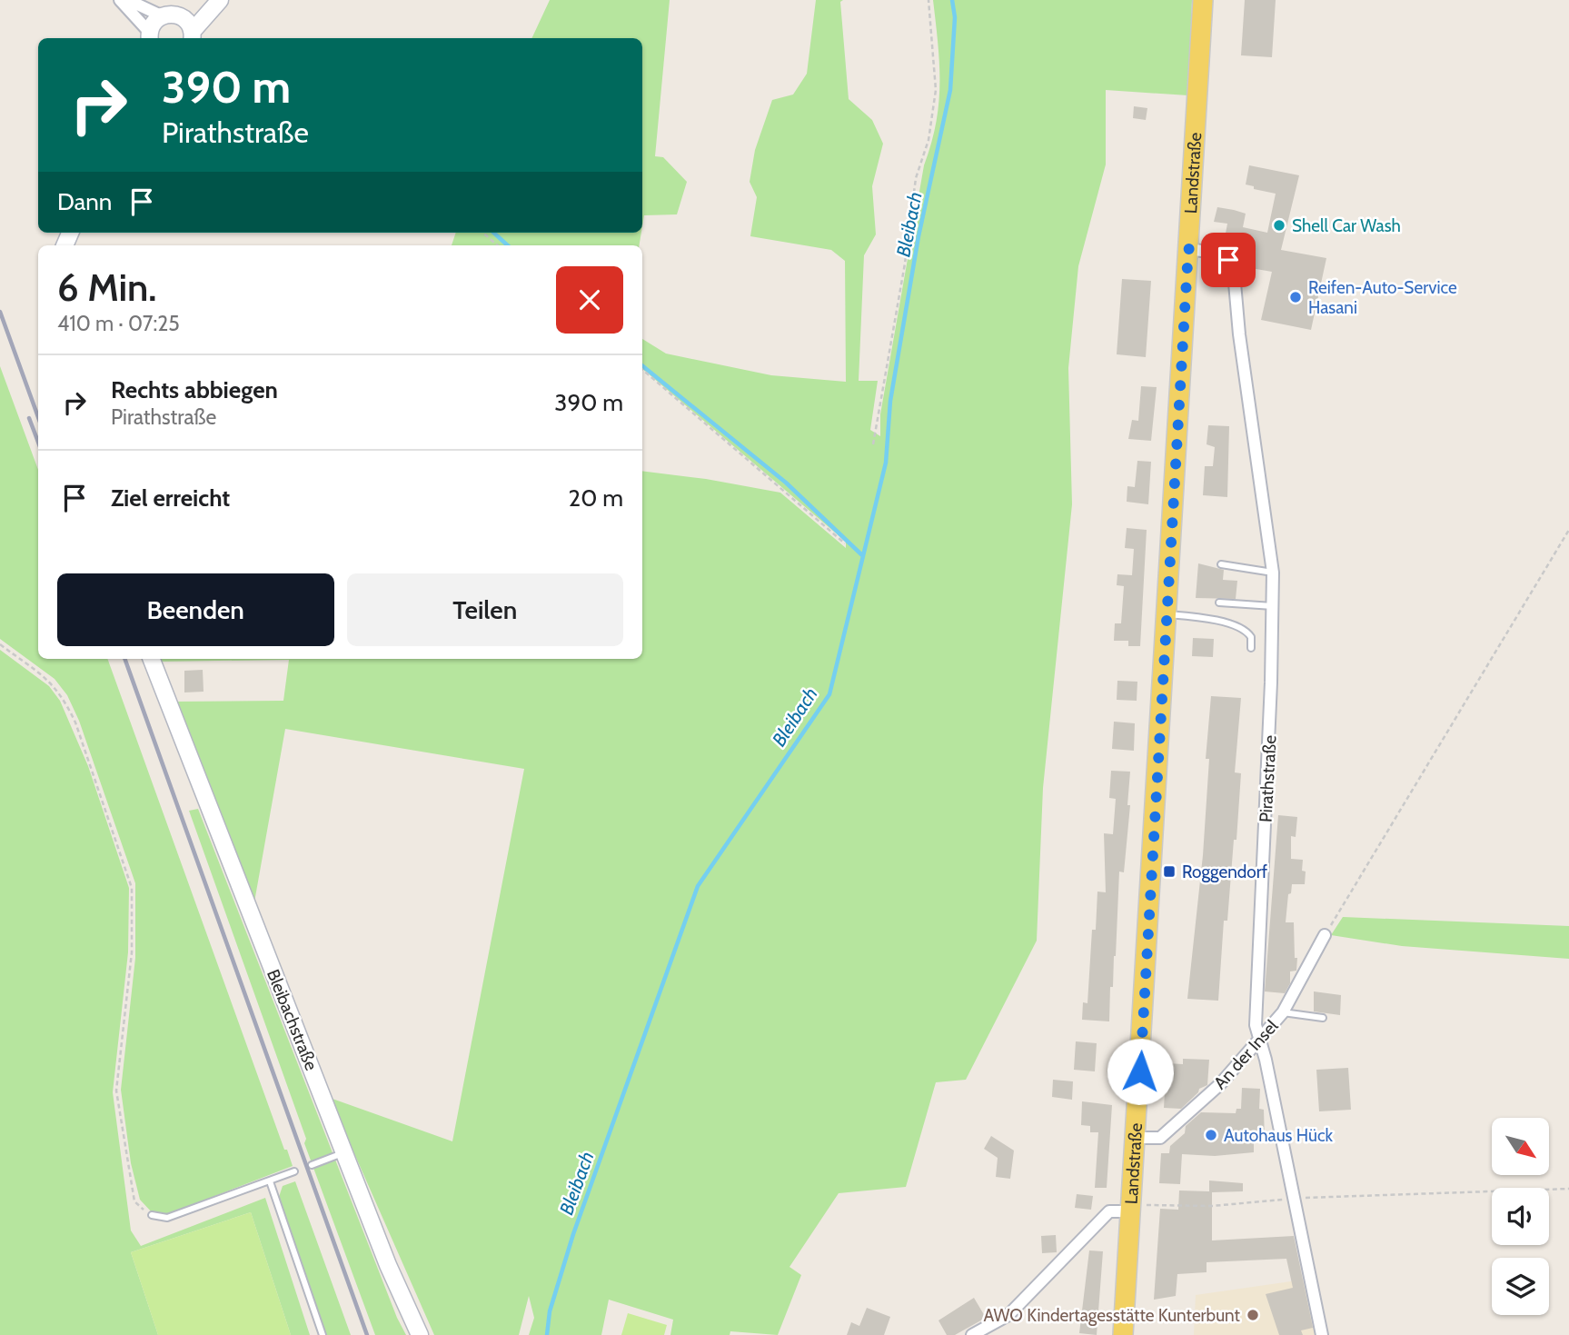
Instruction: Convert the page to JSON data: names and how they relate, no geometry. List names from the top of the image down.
{
  "streets": {
    "main road": ["Landstraße", "Bleibachstraße"],
    "street": ["Pirathstraße", "An der Insel"]
  },
  "crossings": [
    ["Landstraße", "Pirathstraße"],
    ["Landstraße", "An der Insel"],
    ["Pirathstraße", "An der Insel"]
  ],
  "water": ["Bleibach"],
  "places": {
    "other": [
      "Shell Car Wash",
      "Reifen-Auto-Service Hasani",
      "Autohaus Hück",
      "AWO Kindertagesstätte Kunterbunt"
    ],
    "transit": ["Roggendorf"]
  },
  "north": "bottom right",
  "page": {
    "turn": ["390 m", "Pirathstraße"],
    "then": "Dann",
    "heading": ["6 Min.", "410 m · 07:25"],
    "list": [
      {
        "name": "Rechts abbiegen",
        "note": "Pirathstraße",
        "value": "390 m"
      },
      {
        "name": "Ziel erreicht",
        "value": "20 m"
      }
    ],
    "buttons": ["Beenden", "Teilen"]
  }
}
